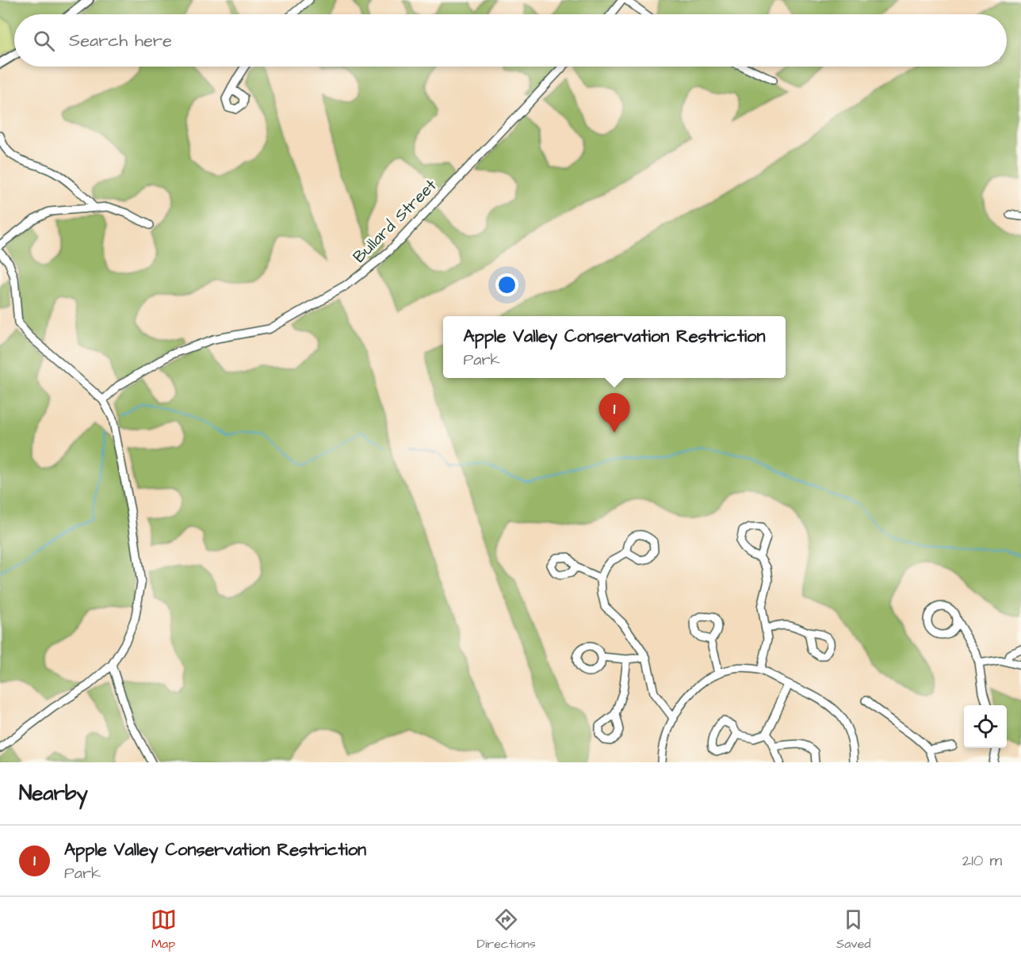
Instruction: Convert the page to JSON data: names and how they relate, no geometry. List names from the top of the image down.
{
  "streets": {
    "street": ["Bullard Street"]
  },
  "page": {
    "search": "Search here",
    "popup": ["Apple Valley Conservation Restriction", "Park"],
    "pins": "1",
    "heading": "Nearby",
    "list": [
      {
        "mark": "1",
        "name": "Apple Valley Conservation Restriction",
        "note": "Park",
        "value": "210 m"
      }
    ],
    "nav": ["Map", "Directions", "Saved"]
  }
}
